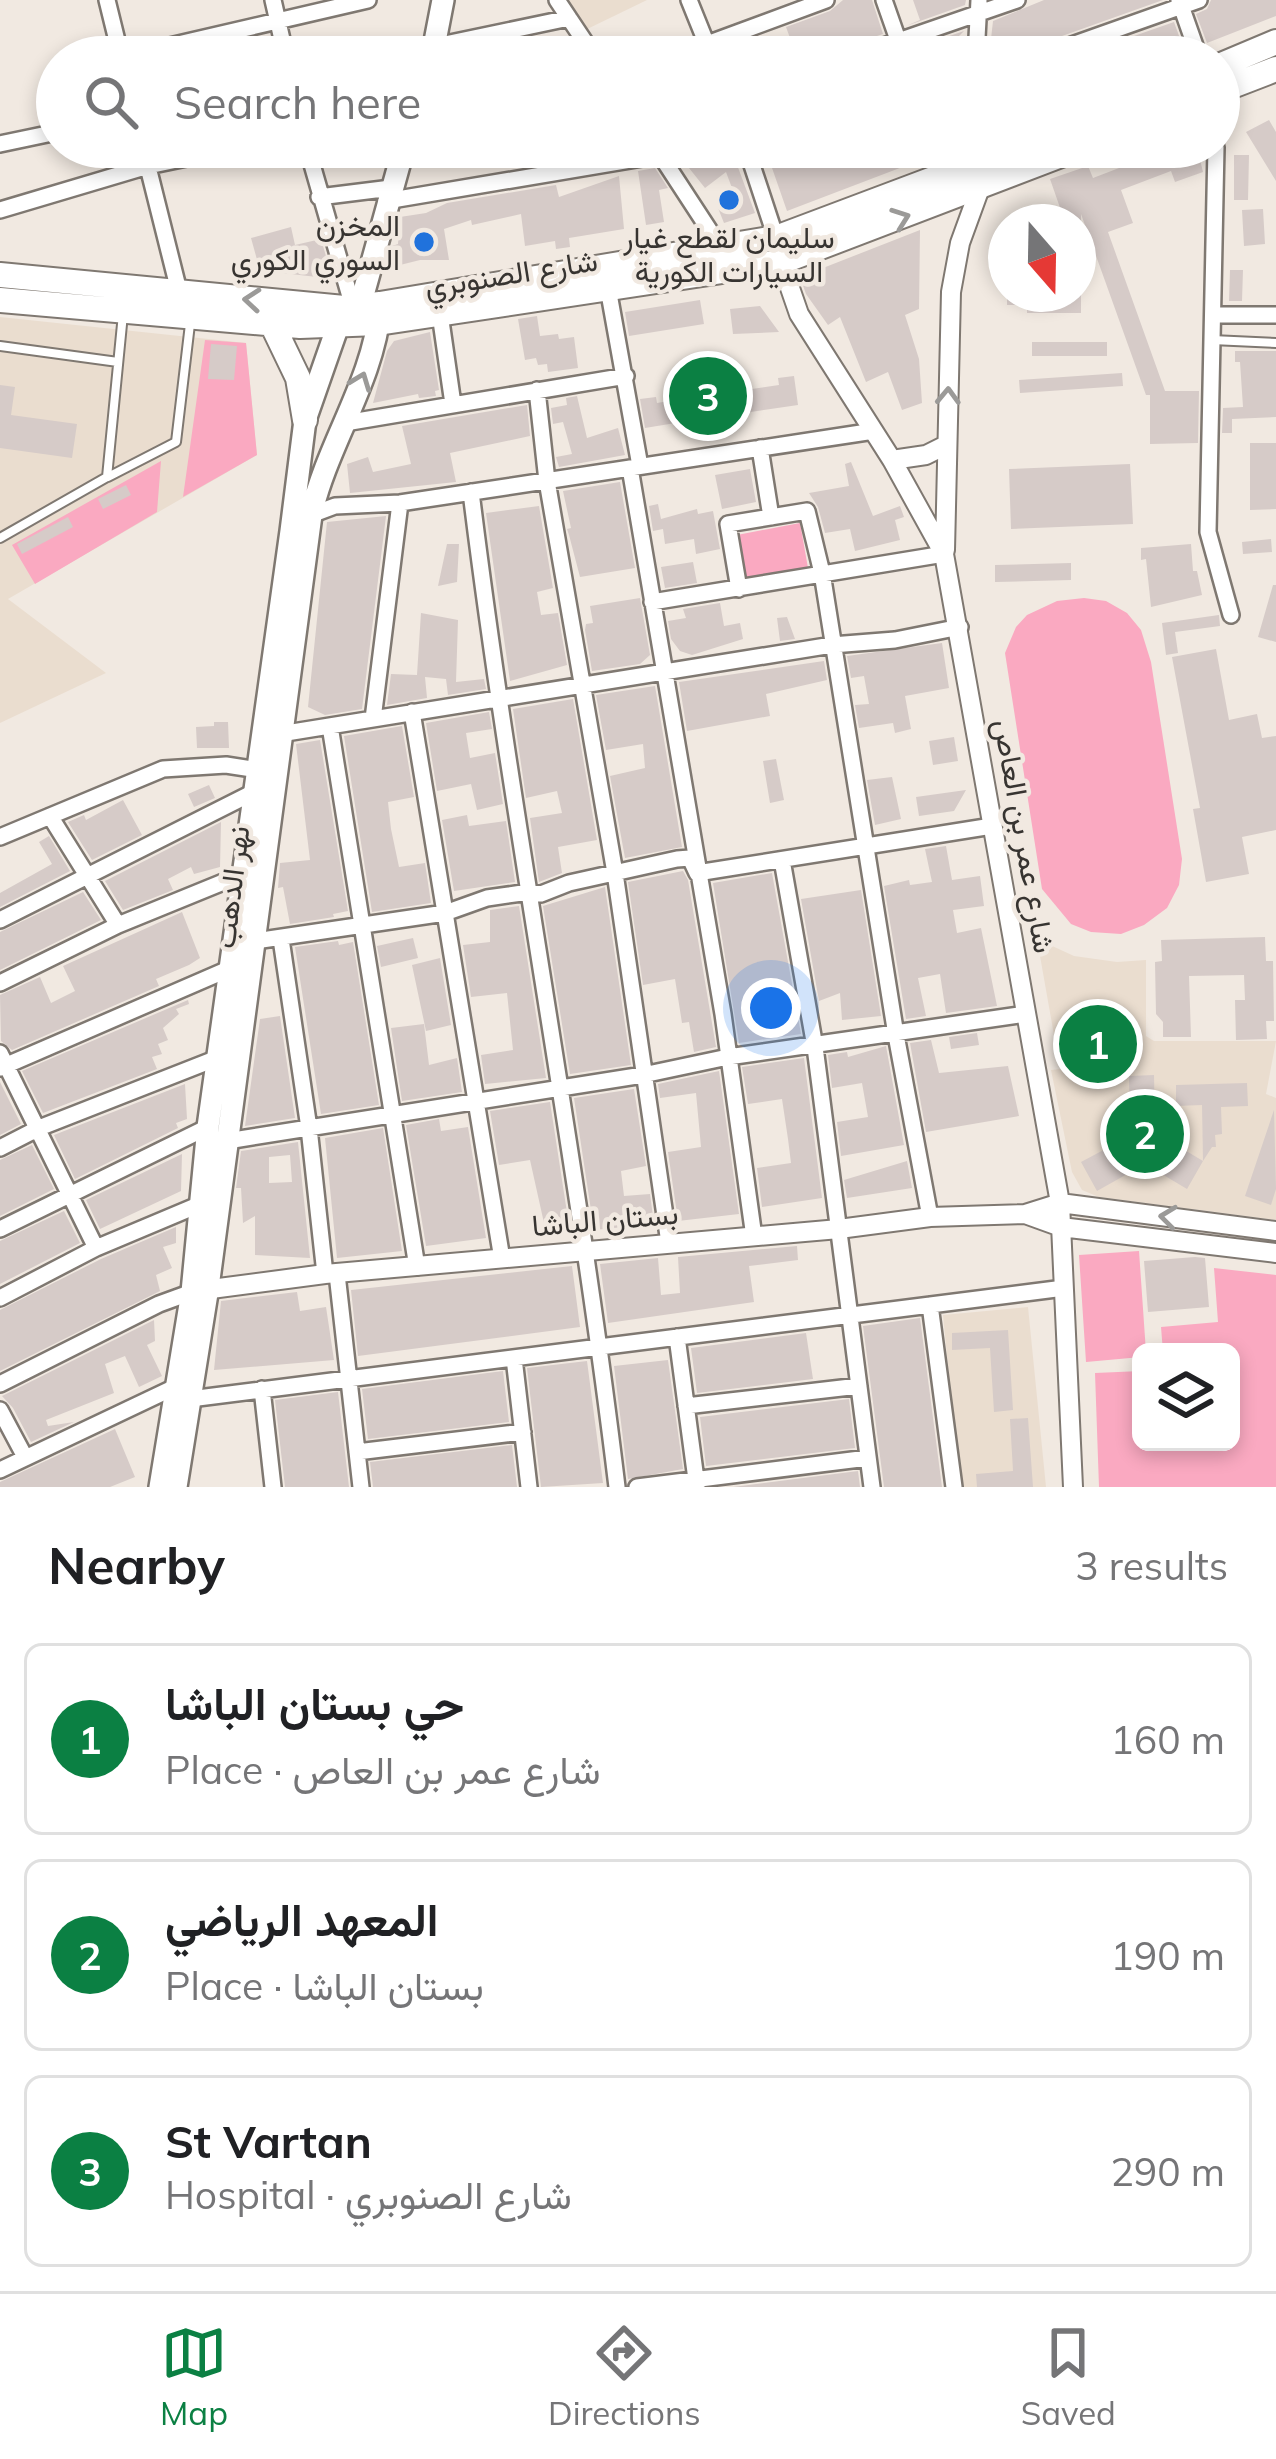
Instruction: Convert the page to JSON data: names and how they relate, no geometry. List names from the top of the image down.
{
  "streets": {
    "main road": ["شارع الصنوبري", "نهر الدهب"],
    "street": ["شارع عمر بن العاص", "بستان الباشا"]
  },
  "crossings": [
    ["شارع الصنوبري", "شارع عمر بن العاص"],
    ["شارع الصنوبري", "نهر الدهب"],
    ["شارع عمر بن العاص", "بستان الباشا"],
    ["نهر الدهب", "بستان الباشا"]
  ],
  "places": ["سليمان لقطع غيار السيارات الكورية", "المخزن السوري الكوري"],
  "north": "bottom",
  "page": {
    "search": "Search here",
    "pins": ["3", "1", "2"],
    "heading": ["Nearby", "3 results"],
    "list": [
      {
        "mark": "1",
        "name": "حي بستان الباشا",
        "note": "Place · شارع عمر بن العاص",
        "value": "160 m"
      },
      {
        "mark": "2",
        "name": "المعهد الرياضي",
        "note": "Place · بستان الباشا",
        "value": "190 m"
      },
      {
        "mark": "3",
        "name": "St Vartan",
        "note": "Hospital · شارع الصنوبري",
        "value": "290 m"
      }
    ],
    "nav": ["Map", "Directions", "Saved"]
  }
}
